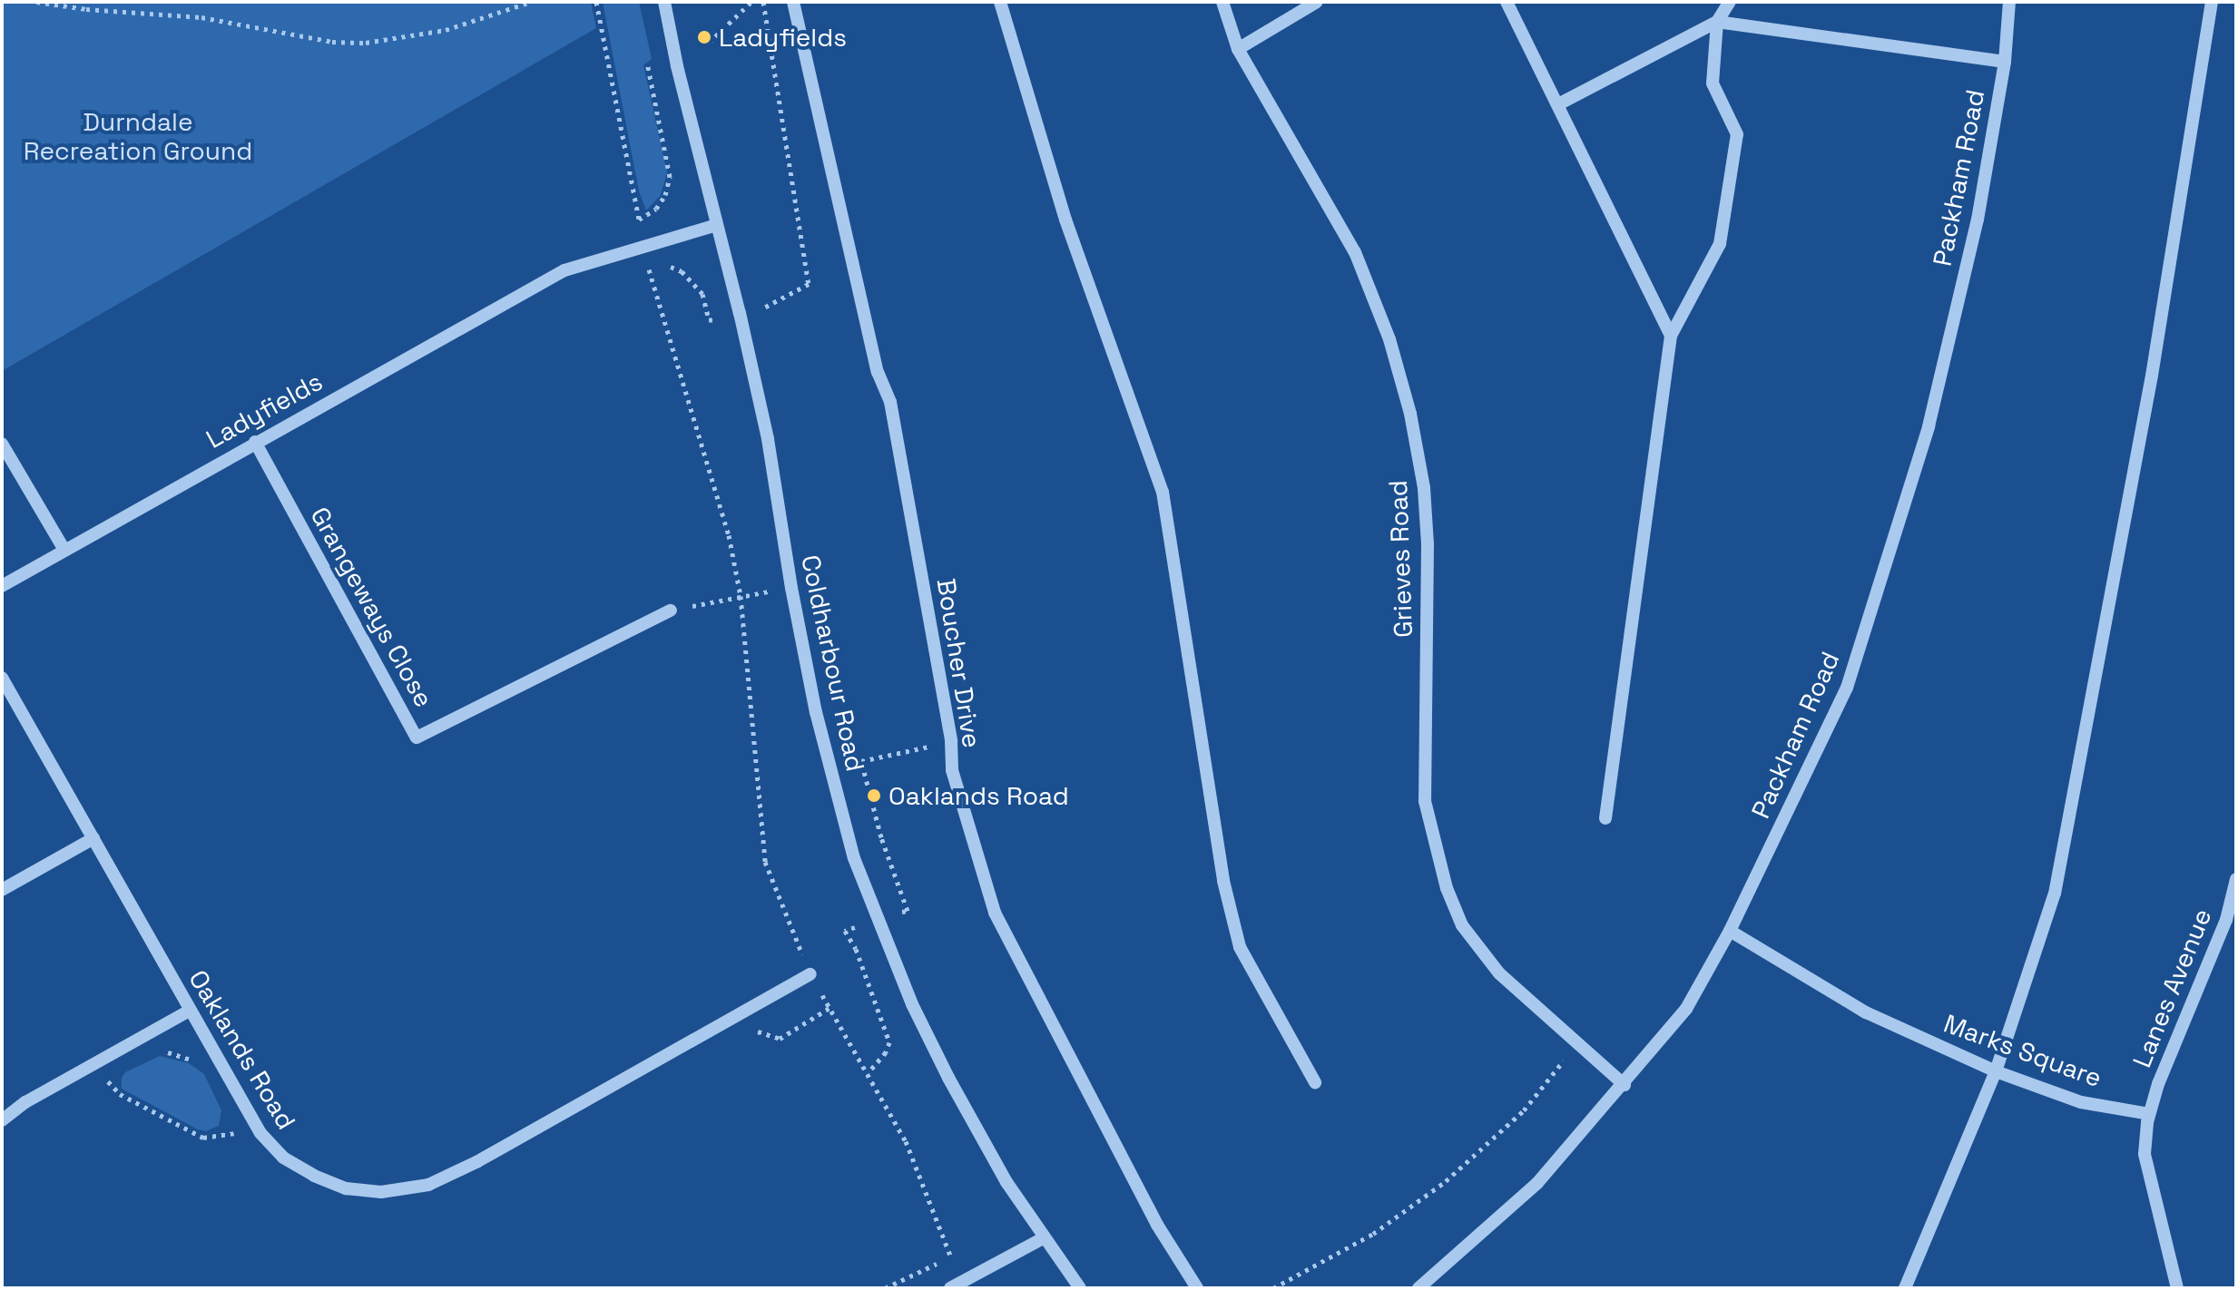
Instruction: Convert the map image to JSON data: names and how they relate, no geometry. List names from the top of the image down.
{
  "streets": {
    "street": [
      "Packham Road",
      "Ladyfields",
      "Grieves Road",
      "Grangeways Close",
      "Coldharbour Road",
      "Boucher Drive",
      "Lanes Avenue",
      "Oaklands Road",
      "Marks Square"
    ]
  },
  "crossings": [
    ["Packham Road", "Grieves Road"],
    ["Packham Road", "Marks Square"],
    ["Ladyfields", "Grangeways Close"],
    ["Ladyfields", "Coldharbour Road"],
    ["Lanes Avenue", "Marks Square"]
  ],
  "parks": ["Durndale Recreation Ground"],
  "places": ["Ladyfields", "Oaklands Road"]
}
